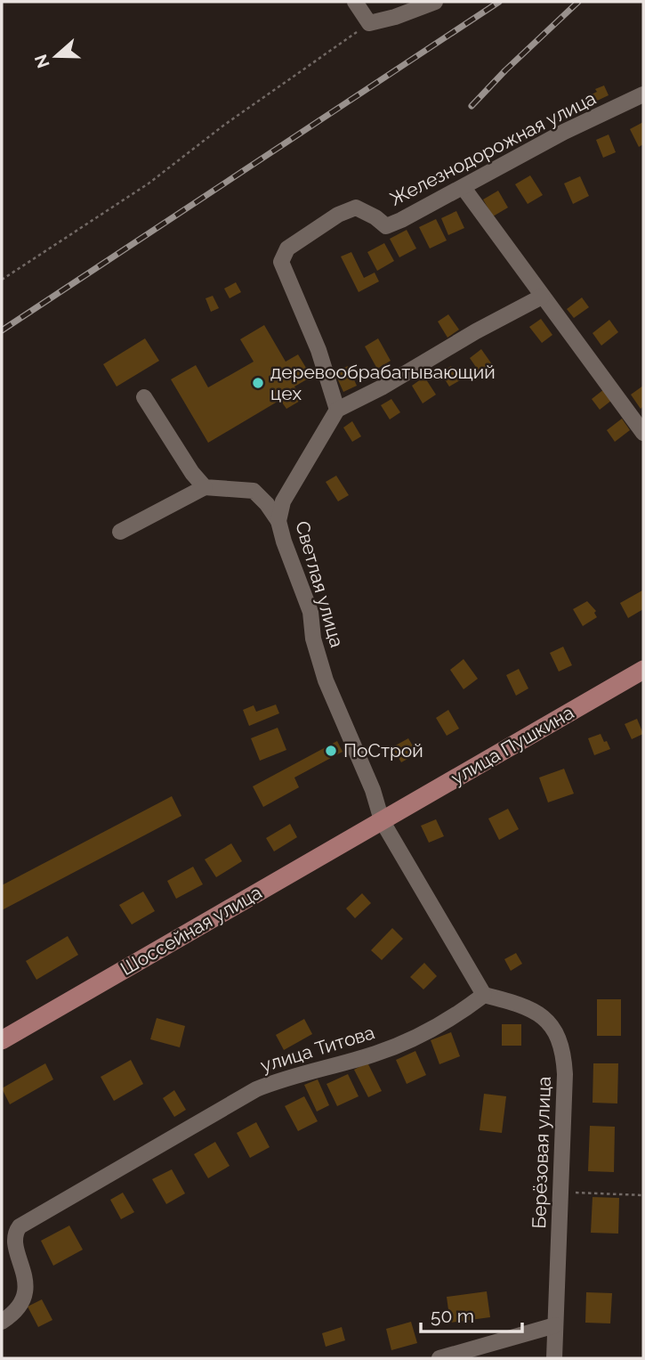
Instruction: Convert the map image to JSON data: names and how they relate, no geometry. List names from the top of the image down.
{
  "streets": {
    "main road": ["улица Пушкина", "Шоссейная улица"],
    "street": [
      "Железнодорожная улица",
      "Светлая улица",
      "улица Титова",
      "Берёзовая улица"
    ]
  },
  "crossings": [
    ["Железнодорожная улица", "Светлая улица"],
    ["Светлая улица", "улица Пушкина"],
    ["Светлая улица", "Шоссейная улица"],
    ["улица Пушкина", "Шоссейная улица"],
    ["улица Титова", "Берёзовая улица"]
  ],
  "places": ["деревообрабатывающий цех", "ПоСтрой"],
  "scale_bar": "50 m",
  "north": "left"
}
